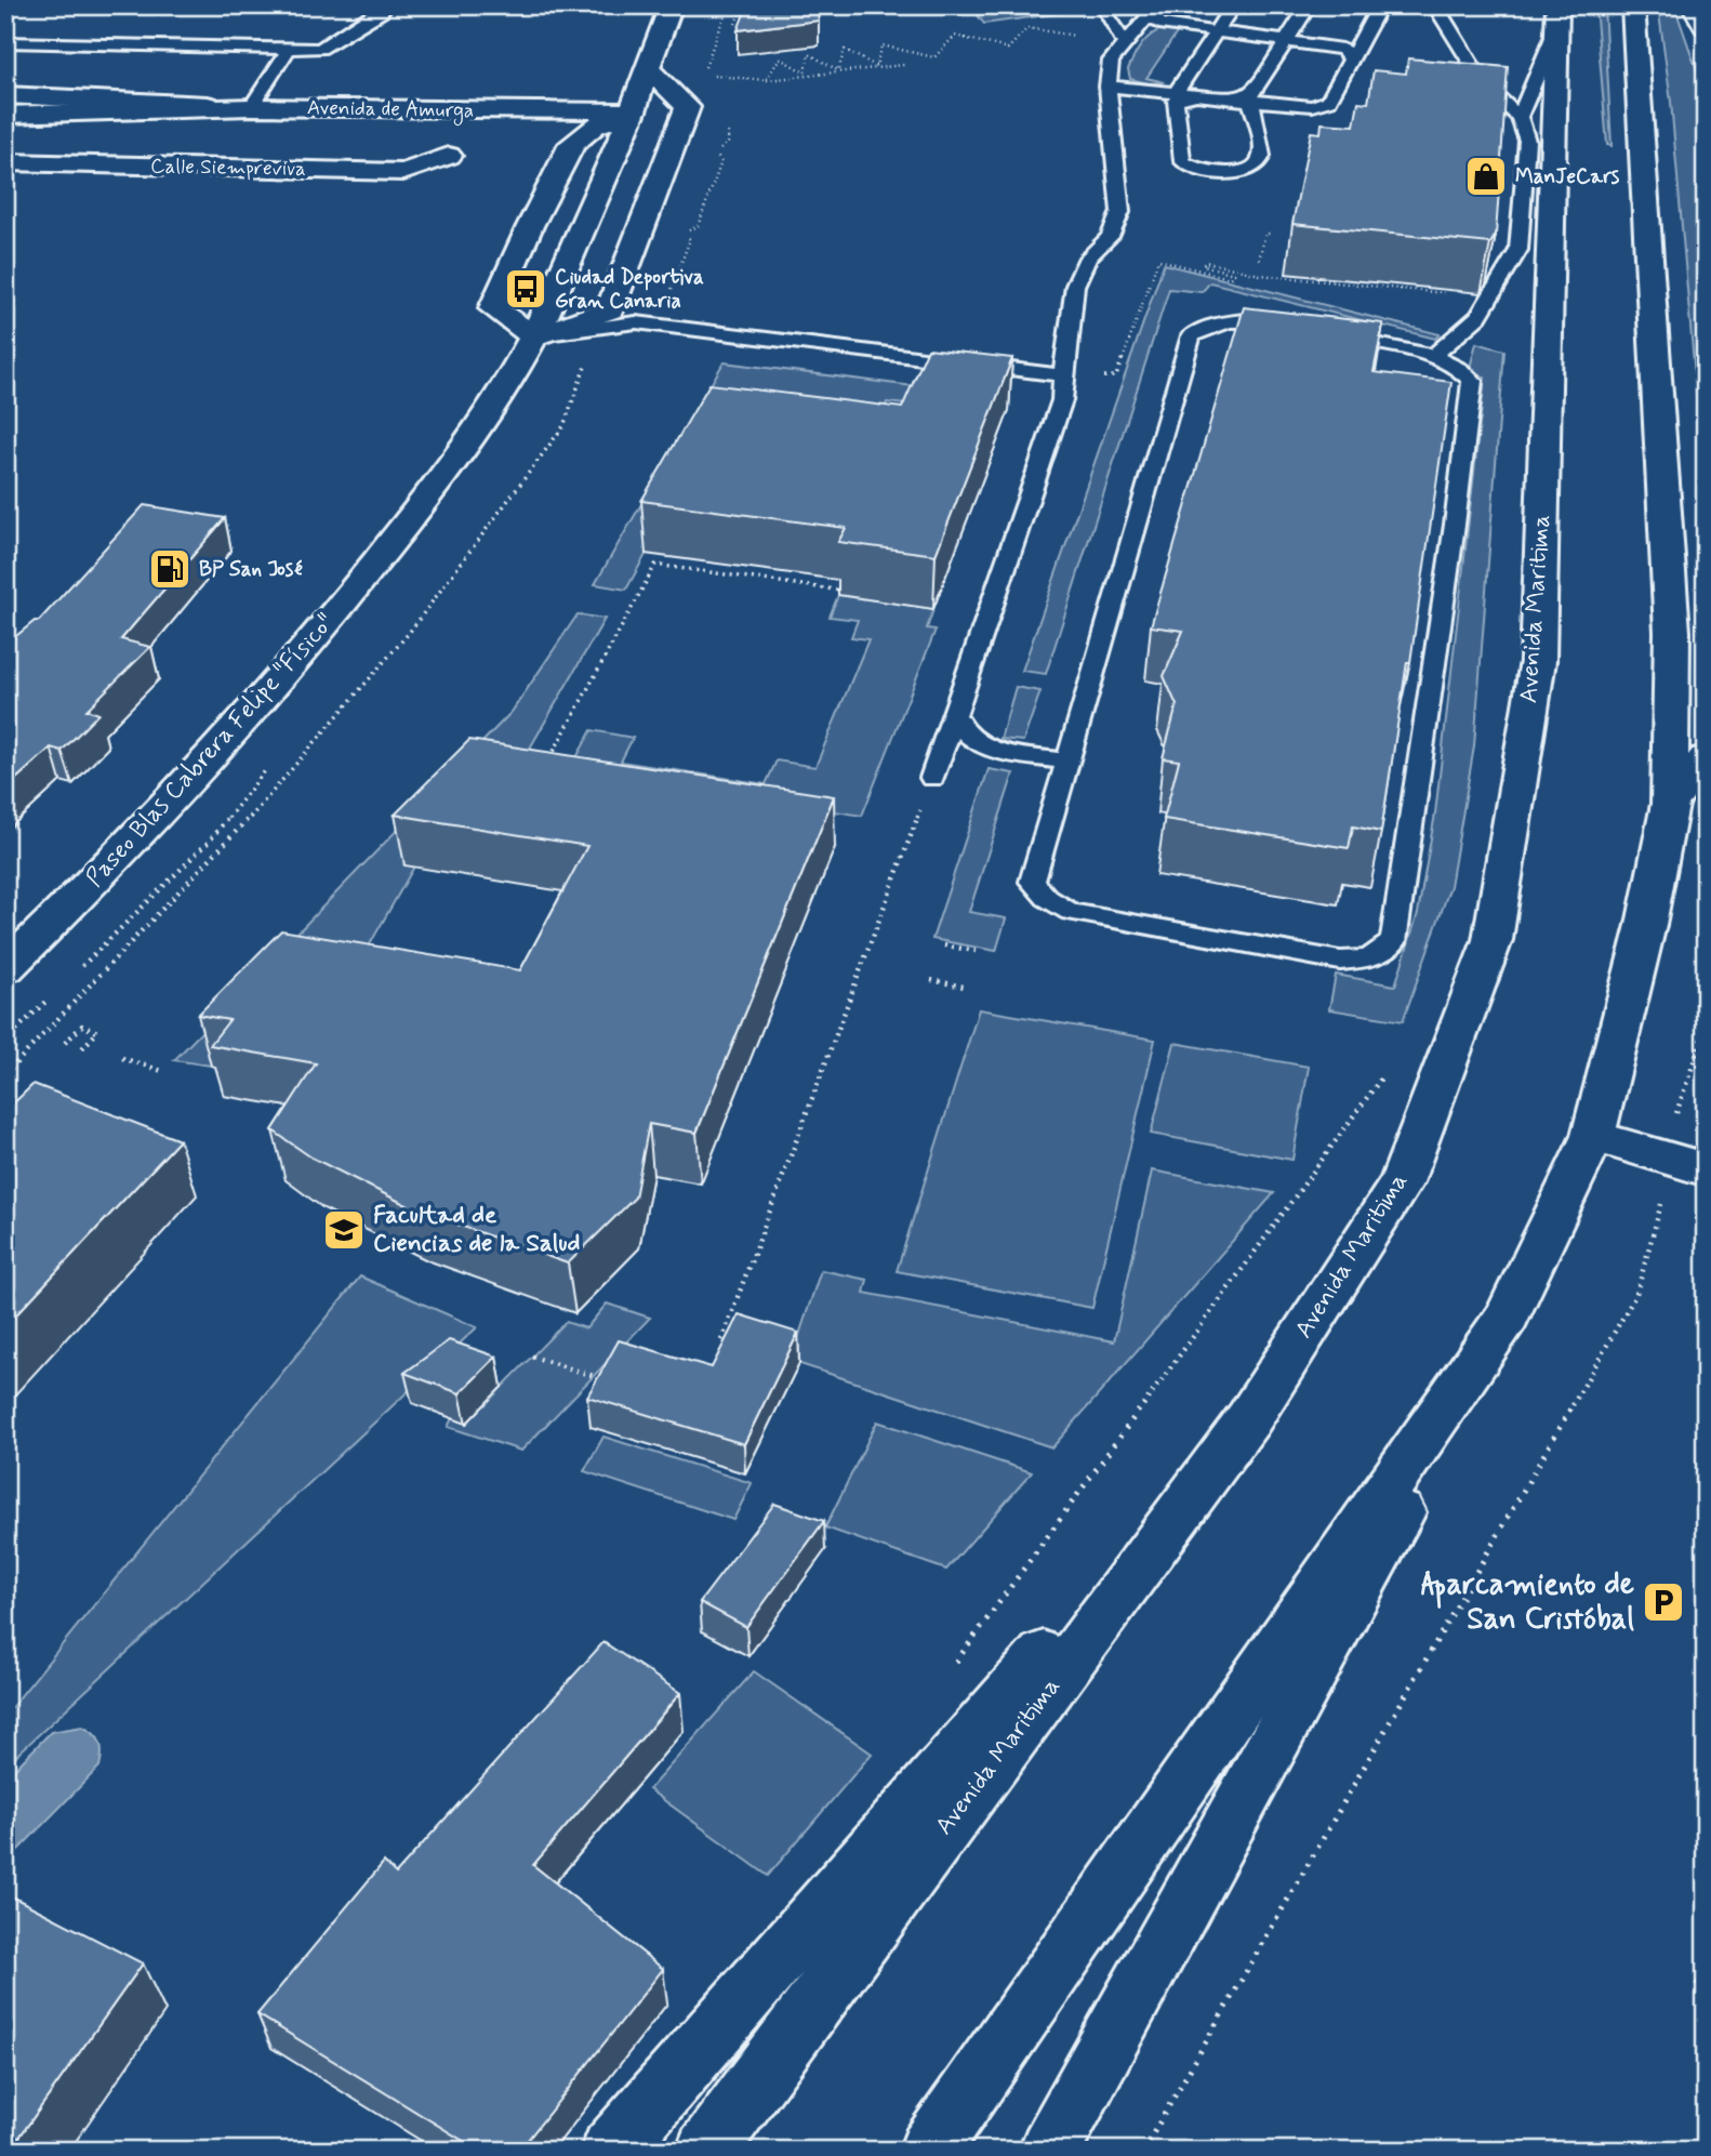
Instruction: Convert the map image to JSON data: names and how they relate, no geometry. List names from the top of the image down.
{
  "streets": {
    "main road": [
      "Avenida de Amurga",
      "Calle Siempreviva",
      "Avenida Maritima",
      "Paseo Blas Cabrera Felipe \"Físico\""
    ]
  },
  "crossings": [
    ["Avenida de Amurga", "Paseo Blas Cabrera Felipe \"Físico\""]
  ],
  "places": {
    "shop": ["ManJeCars"],
    "bus stop": ["Ciudad Deportiva Gran Canaria"],
    "fuel station": ["BP San José"],
    "school or university": ["Facultad de Ciencias de la Salud"],
    "parking": ["Aparcamiento de San Cristóbal"]
  }
}
